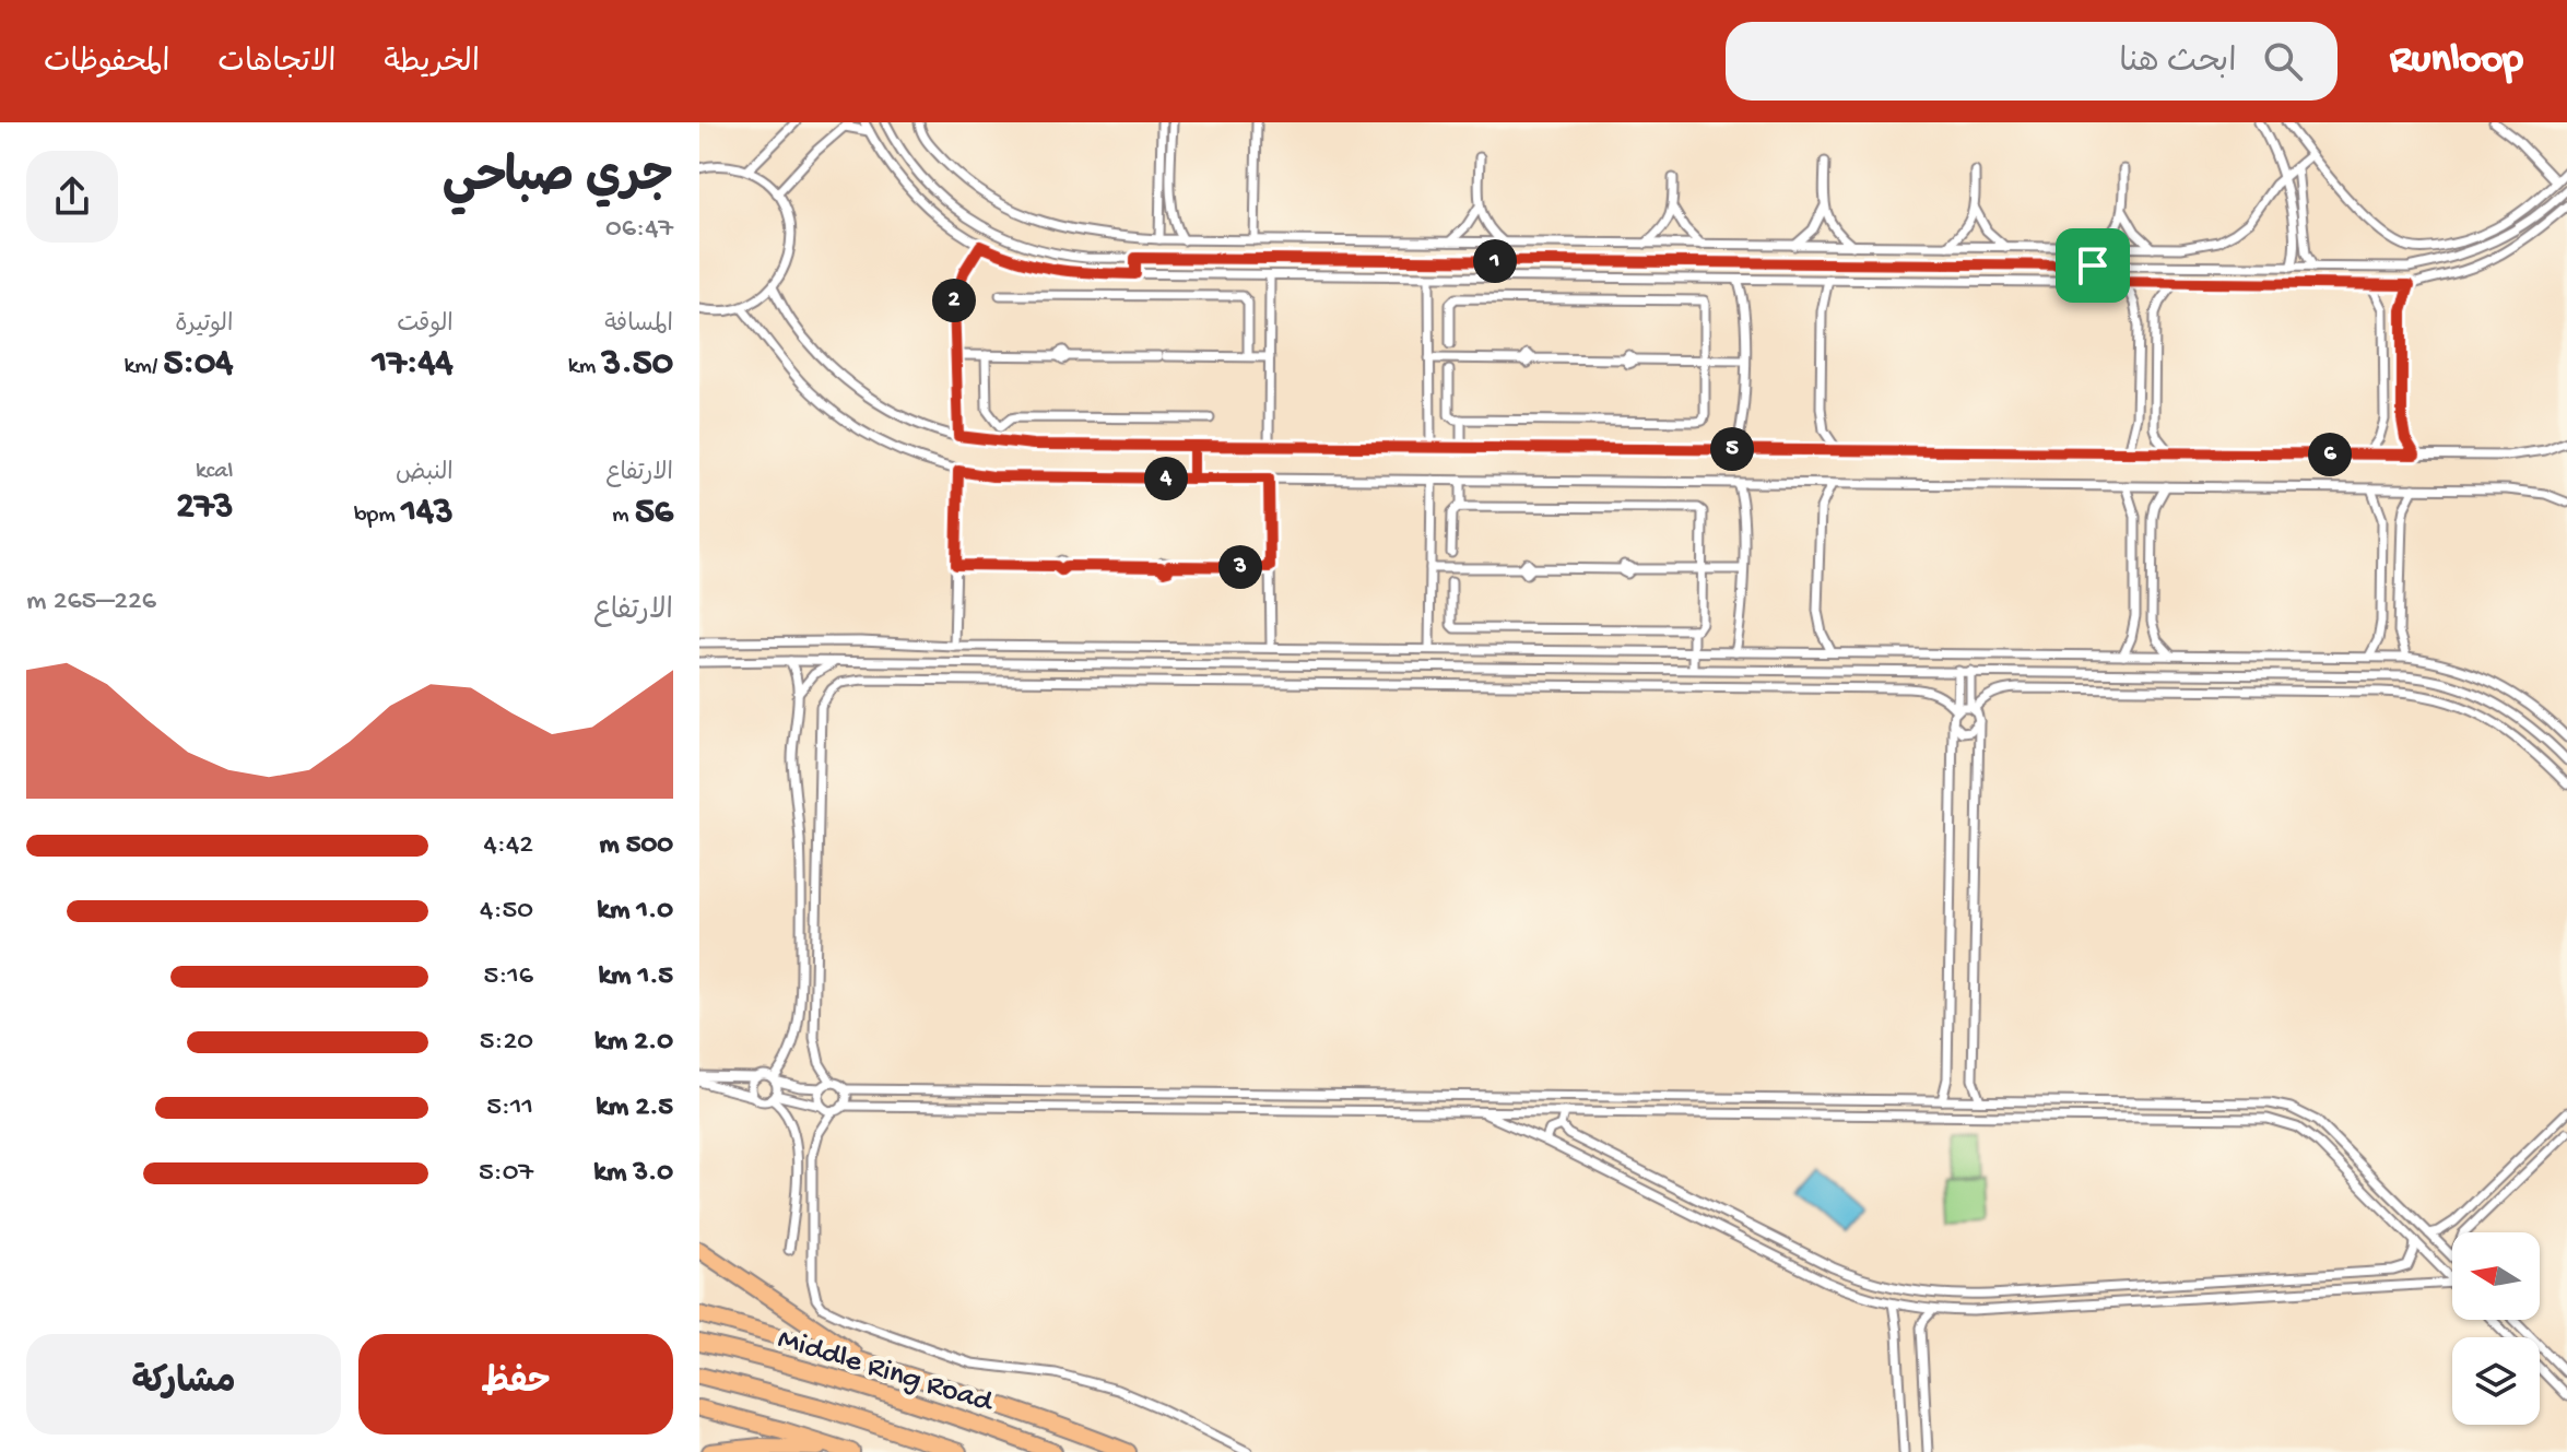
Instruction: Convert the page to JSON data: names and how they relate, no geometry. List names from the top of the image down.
{
  "streets": {
    "highway": ["Middle Ring Road"]
  },
  "north": "left",
  "page": {
    "header": "Runloop",
    "search": "ابحث هنا",
    "nav": ["الخريطة", "الاتجاهات", "المحفوظات"],
    "heading": ["جري صباحي", "06:47"],
    "pins": [
      "1",
      "2",
      "5",
      "6",
      "4",
      "3"
    ],
    "stats": [
      ["المسافة", "3.50 km"],
      ["الوقت", "17:44"],
      ["الوتيرة", "5:04 /km"],
      ["الارتفاع", "56 m"],
      ["النبض", "143 bpm"],
      ["kcal", "273"]
    ],
    "chart": ["الارتفاع", "226–265 m"],
    "list": [
      {
        "name": "500 m",
        "note": "4:42"
      },
      {
        "name": "1.0 km",
        "note": "4:50"
      },
      {
        "name": "1.5 km",
        "note": "5:16"
      },
      {
        "name": "2.0 km",
        "note": "5:20"
      },
      {
        "name": "2.5 km",
        "note": "5:11"
      },
      {
        "name": "3.0 km",
        "note": "5:07"
      }
    ],
    "buttons": ["حفظ", "مشاركة"]
  }
}
